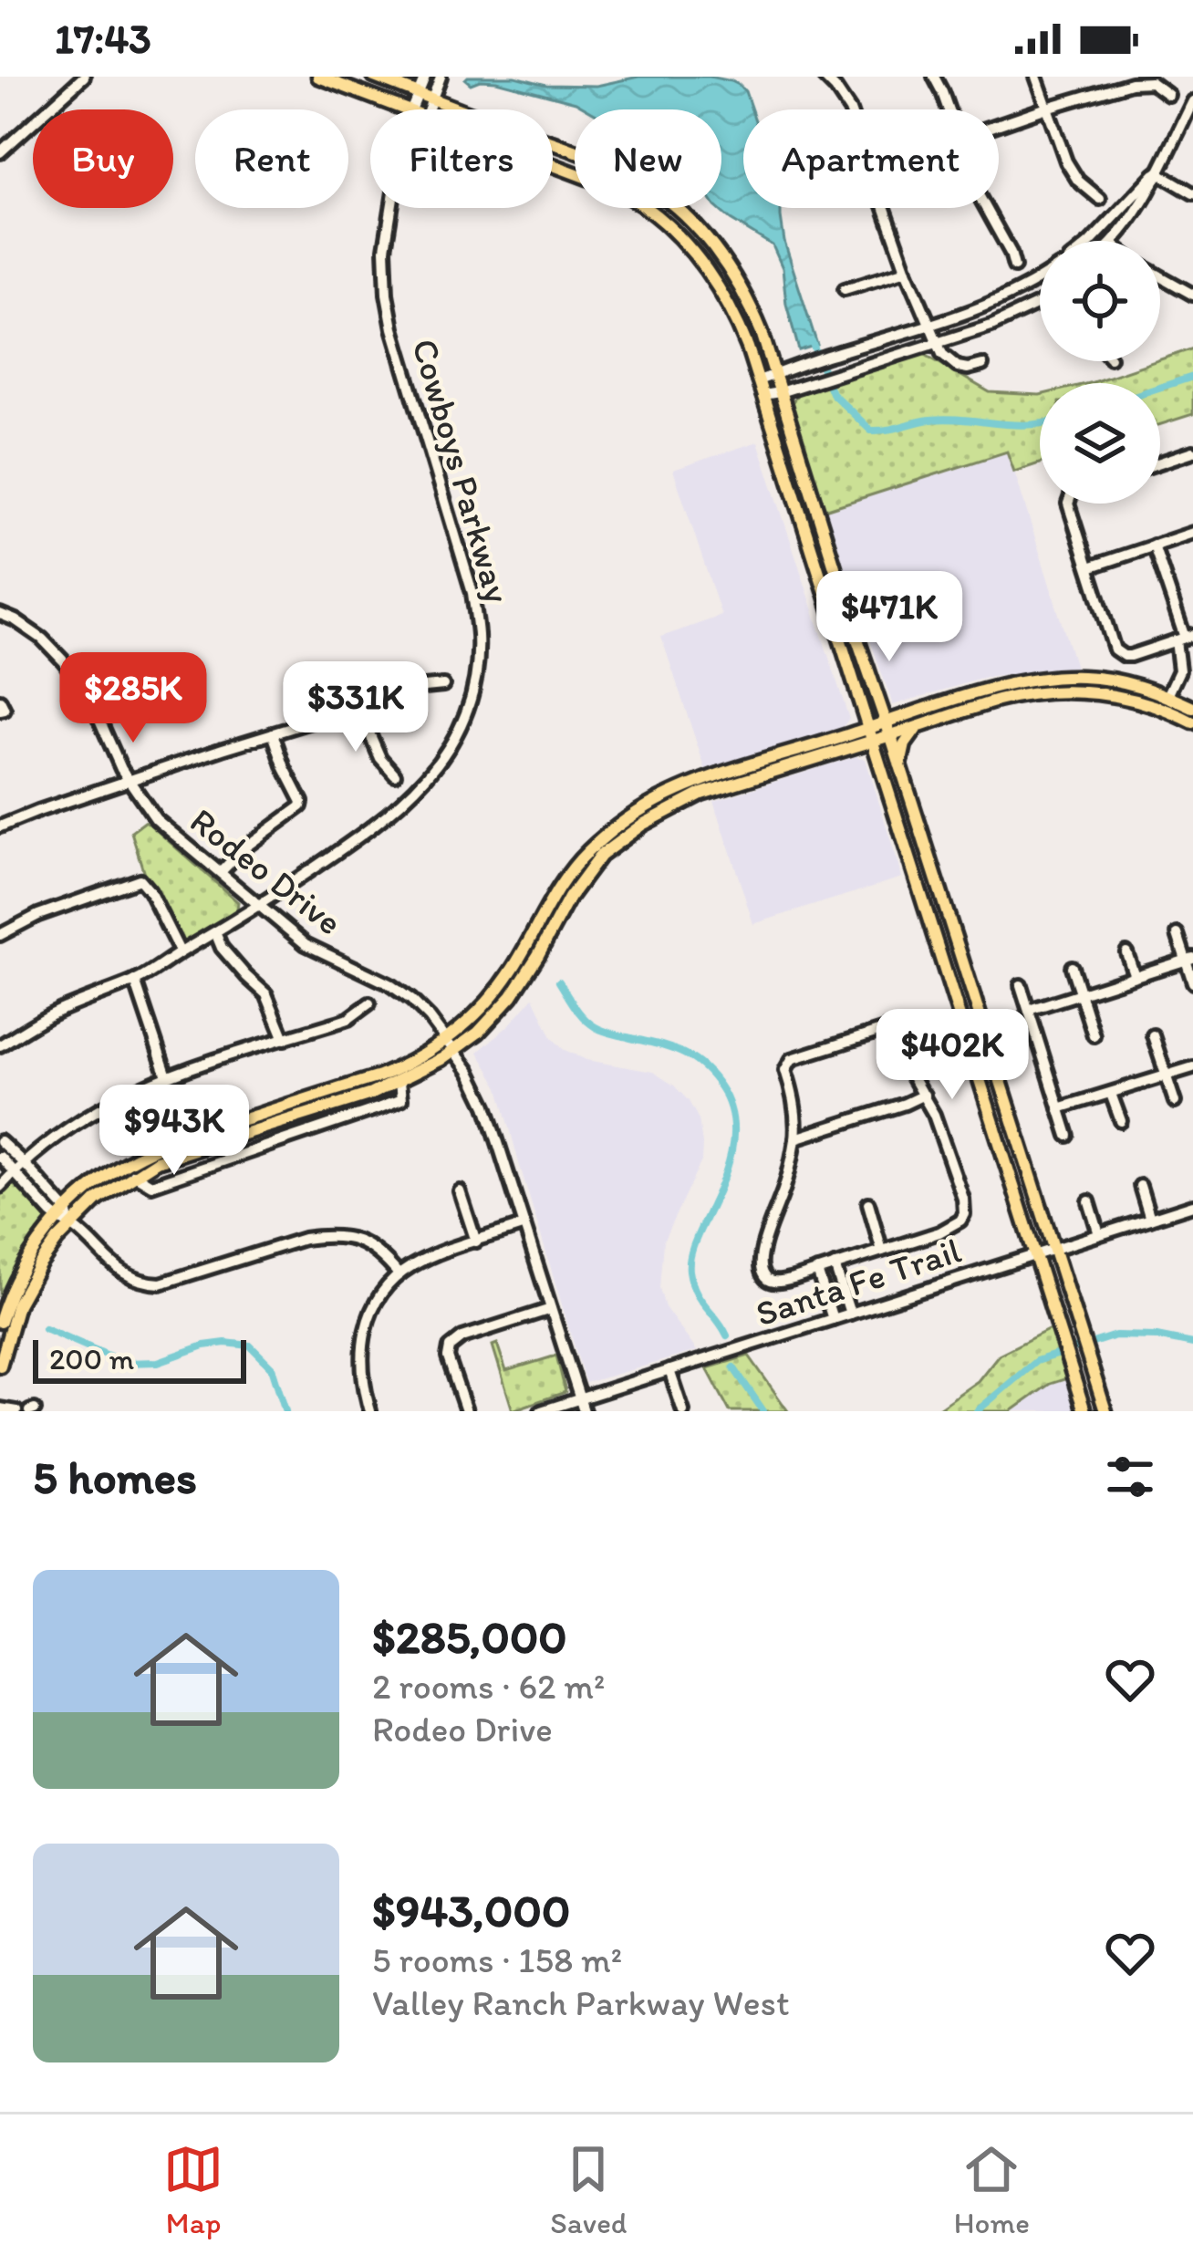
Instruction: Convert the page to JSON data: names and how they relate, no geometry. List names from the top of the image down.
{
  "streets": {
    "street": ["Cowboys Parkway", "Rodeo Drive", "Santa Fe Trail"]
  },
  "crossings": [
    ["Cowboys Parkway", "Rodeo Drive"],
    ["Rodeo Drive", "Santa Fe Trail"]
  ],
  "scale_bar": "200 m",
  "page": {
    "status": "17:43",
    "chip": [
      "Buy",
      "Rent",
      "Filters",
      "New",
      "Apartment"
    ],
    "price": [
      "$471K",
      "$285K",
      "$331K",
      "$402K",
      "$943K"
    ],
    "scale": "200 m",
    "heading": "5 homes",
    "list": [
      {
        "name": "$285,000",
        "note": "2 rooms · 62 m² · Rodeo Drive"
      },
      {
        "name": "$943,000",
        "note": "5 rooms · 158 m² · Valley Ranch Parkway West"
      }
    ],
    "tabs": ["Map", "Saved", "Home"]
  }
}
